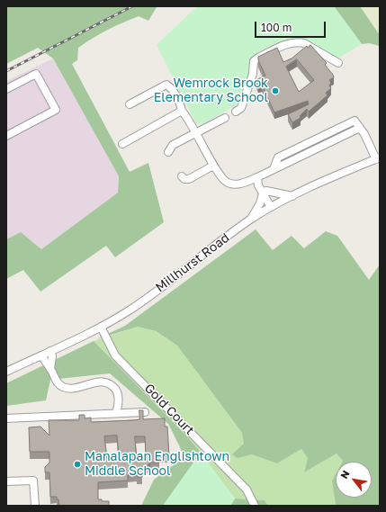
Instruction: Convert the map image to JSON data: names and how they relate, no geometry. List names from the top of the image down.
{
  "streets": {
    "street": ["Millhurst Road", "Gold Court"]
  },
  "crossings": [
    ["Millhurst Road", "Gold Court"]
  ],
  "places": ["Wemrock Brook Elementary School", "Manalapan Englishtown Middle School"],
  "scale_bar": "100 m",
  "north": "top left"
}
